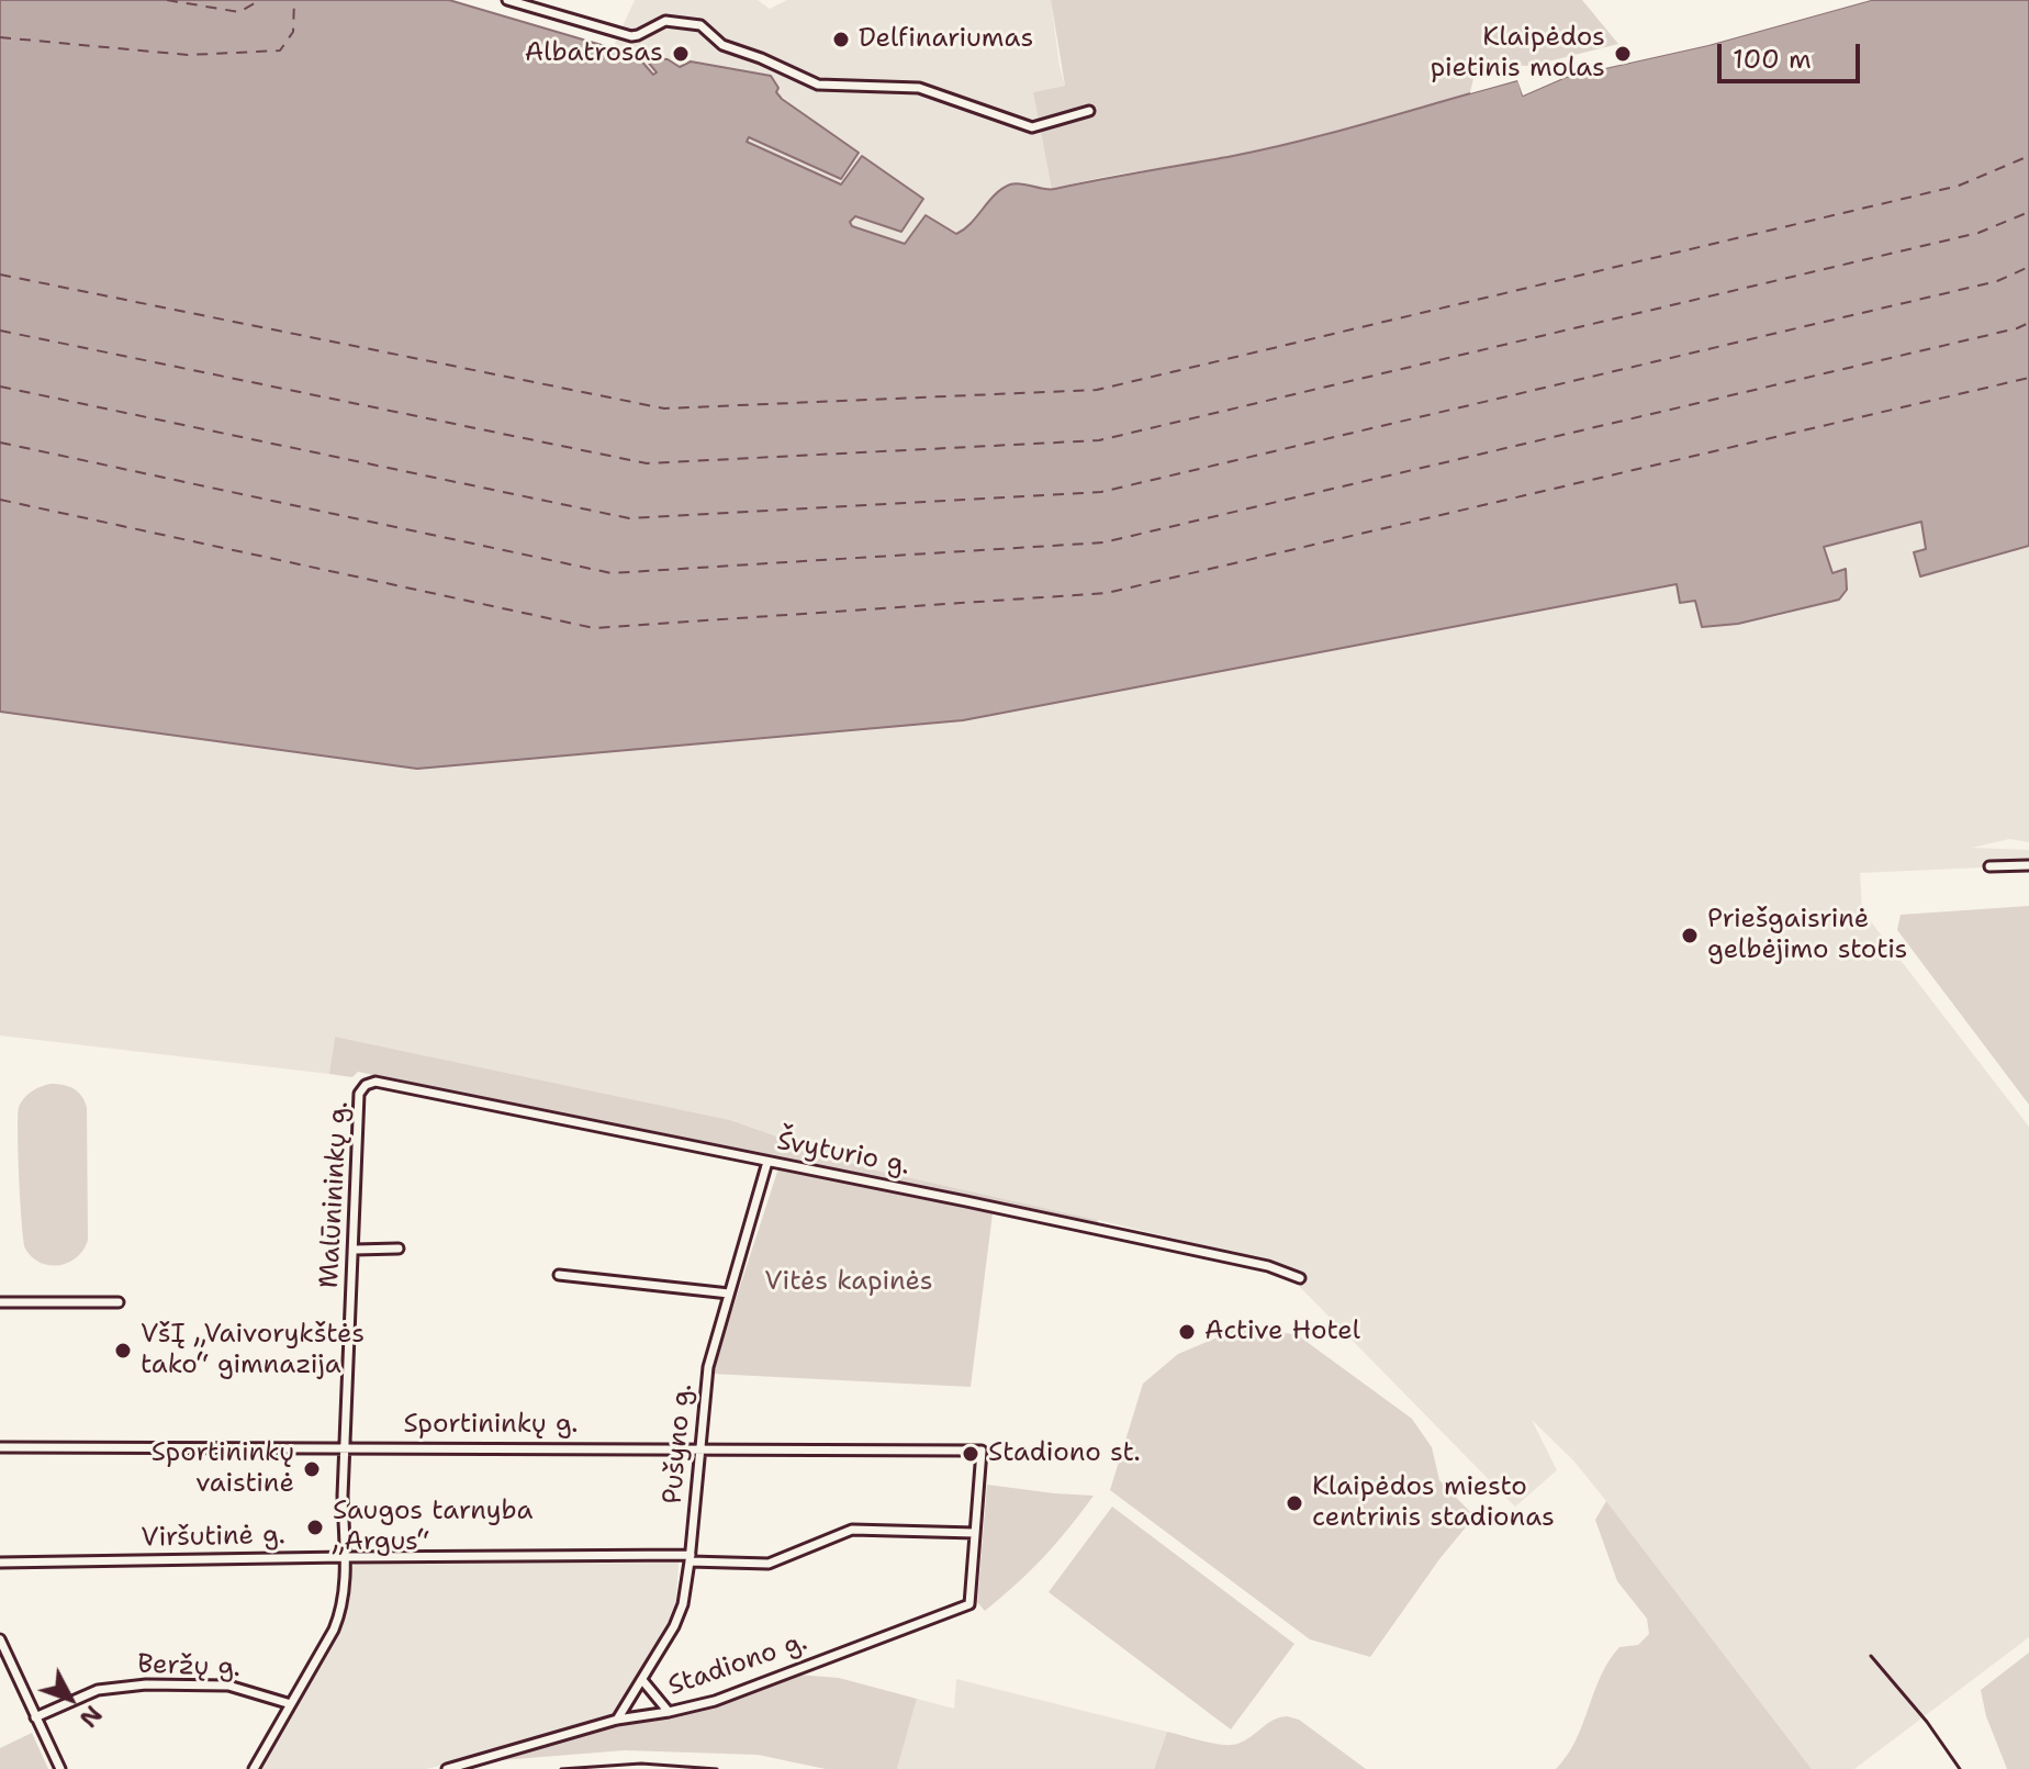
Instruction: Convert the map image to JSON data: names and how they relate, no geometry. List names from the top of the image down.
{
  "streets": {
    "street": [
      "Švyturio g.",
      "Malūnininkų g.",
      "Sportininkų g.",
      "Pušyno g.",
      "Viršutinė g.",
      "Stadiono g.",
      "Beržų g."
    ]
  },
  "crossings": [
    ["Švyturio g.", "Malūnininkų g."],
    ["Švyturio g.", "Pušyno g."],
    ["Malūnininkų g.", "Sportininkų g."],
    ["Malūnininkų g.", "Viršutinė g."],
    ["Malūnininkų g.", "Beržų g."],
    ["Sportininkų g.", "Pušyno g."],
    ["Sportininkų g.", "Stadiono g."],
    ["Pušyno g.", "Viršutinė g."],
    ["Pušyno g.", "Stadiono g."]
  ],
  "parks": ["Vitės kapinės"],
  "places": [
    "Delfinariumas",
    "Albatrosas",
    "Klaipėdos pietinis molas",
    "Priešgaisrinė gelbėjimo stotis",
    "Active Hotel",
    "VšĮ „Vaivorykštės tako“ gimnazija",
    "Stadiono st.",
    "Sportininkų vaistinė",
    "Klaipėdos miesto centrinis stadionas",
    "Saugos tarnyba „Argus“"
  ],
  "scale_bar": "100 m",
  "north": "bottom right"
}
